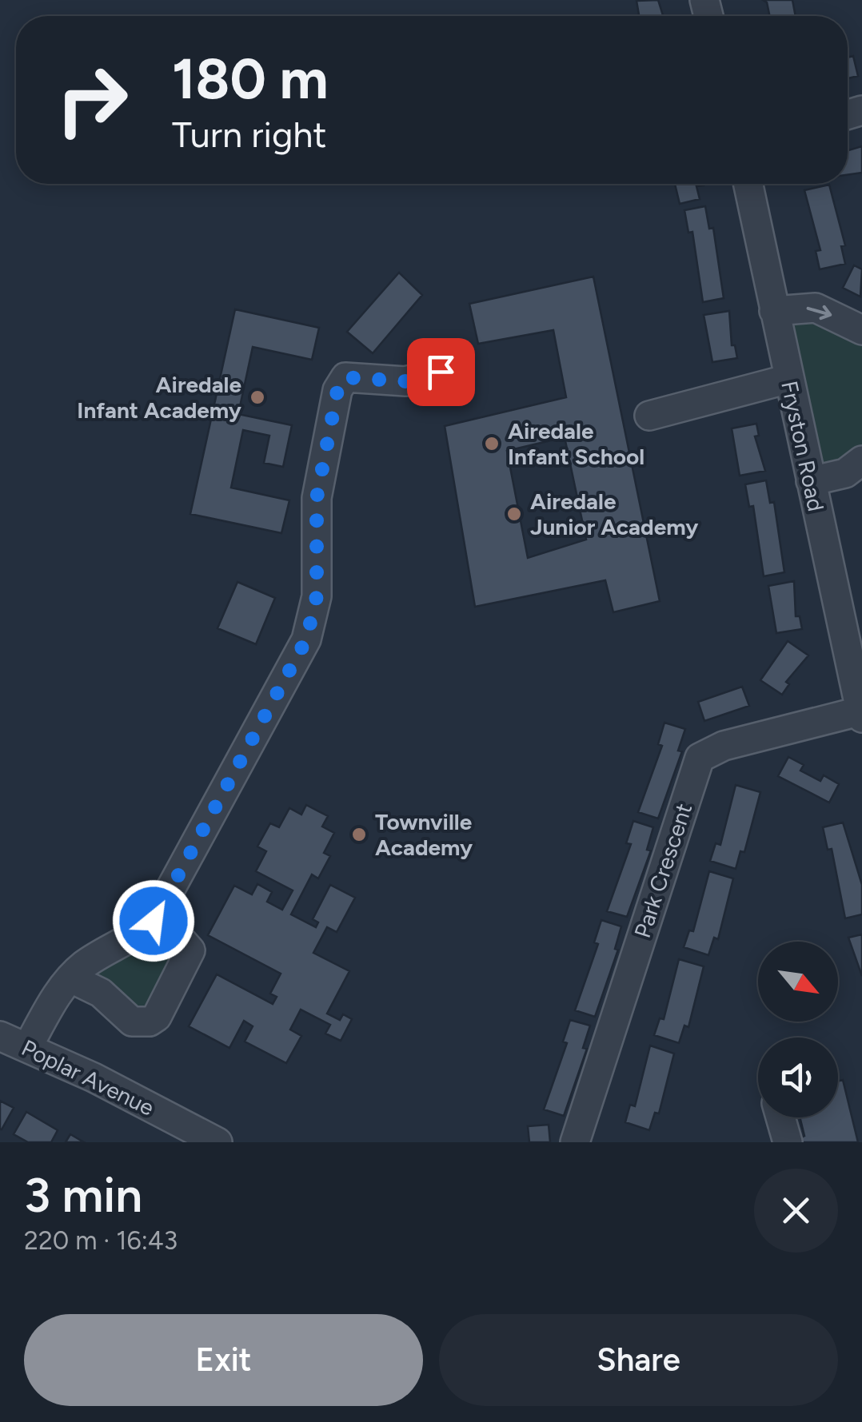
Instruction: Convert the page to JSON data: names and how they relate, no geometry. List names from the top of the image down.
{
  "streets": {
    "street": ["Fryston Road", "Park Crescent", "Poplar Avenue"]
  },
  "crossings": [
    ["Fryston Road", "Park Crescent"]
  ],
  "places": [
    "Airedale Infant Academy",
    "Airedale Infant School",
    "Airedale Junior Academy",
    "Townville Academy"
  ],
  "north": "bottom right",
  "page": {
    "turn": ["180 m", "Turn right"],
    "heading": ["3 min", "220 m · 16:43"],
    "buttons": ["Exit", "Share"]
  }
}
